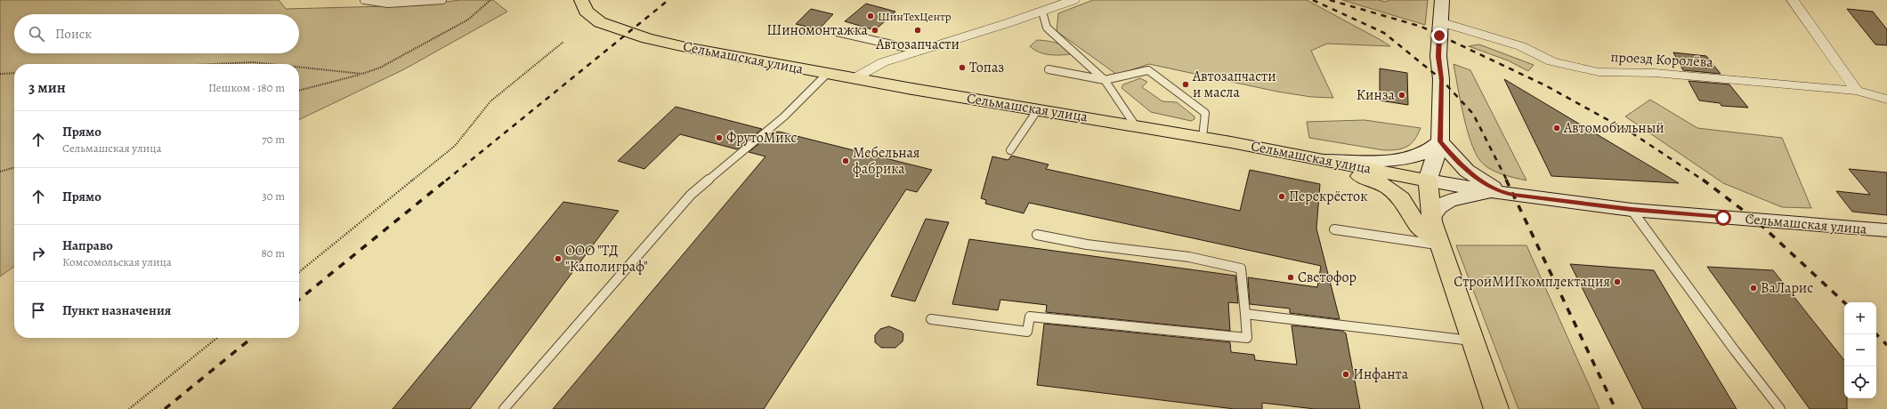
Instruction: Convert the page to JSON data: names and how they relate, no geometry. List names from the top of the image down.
{
  "streets": {
    "highway": ["Сельмашская улица"],
    "street": ["проезд Королёва"]
  },
  "places": [
    "ШинТехЦентр",
    "Шиномонтажка",
    "Автозапчасти",
    "Топаз",
    "Автозапчасти и масла",
    "Кинза",
    "Автомобильный",
    "ФрутоМикс",
    "Мебельная фабрика",
    "Перекрёсток",
    "ООО \"ТД \"Каполиграф\"",
    "Светофор",
    "СтройМИГкомплектация",
    "ВаЛарис",
    "Инфанта"
  ],
  "page": {
    "search": "Поиск",
    "heading": ["3 мин", "Пешком · 180 m"],
    "list": [
      ["Прямо", "Сельмашская улица", "70 m"],
      ["Прямо", "30 m"],
      ["Направо", "Комсомольская улица", "80 m"],
      "Пункт назначения"
    ],
    "map_buttons": ["+", "−"]
  }
}
